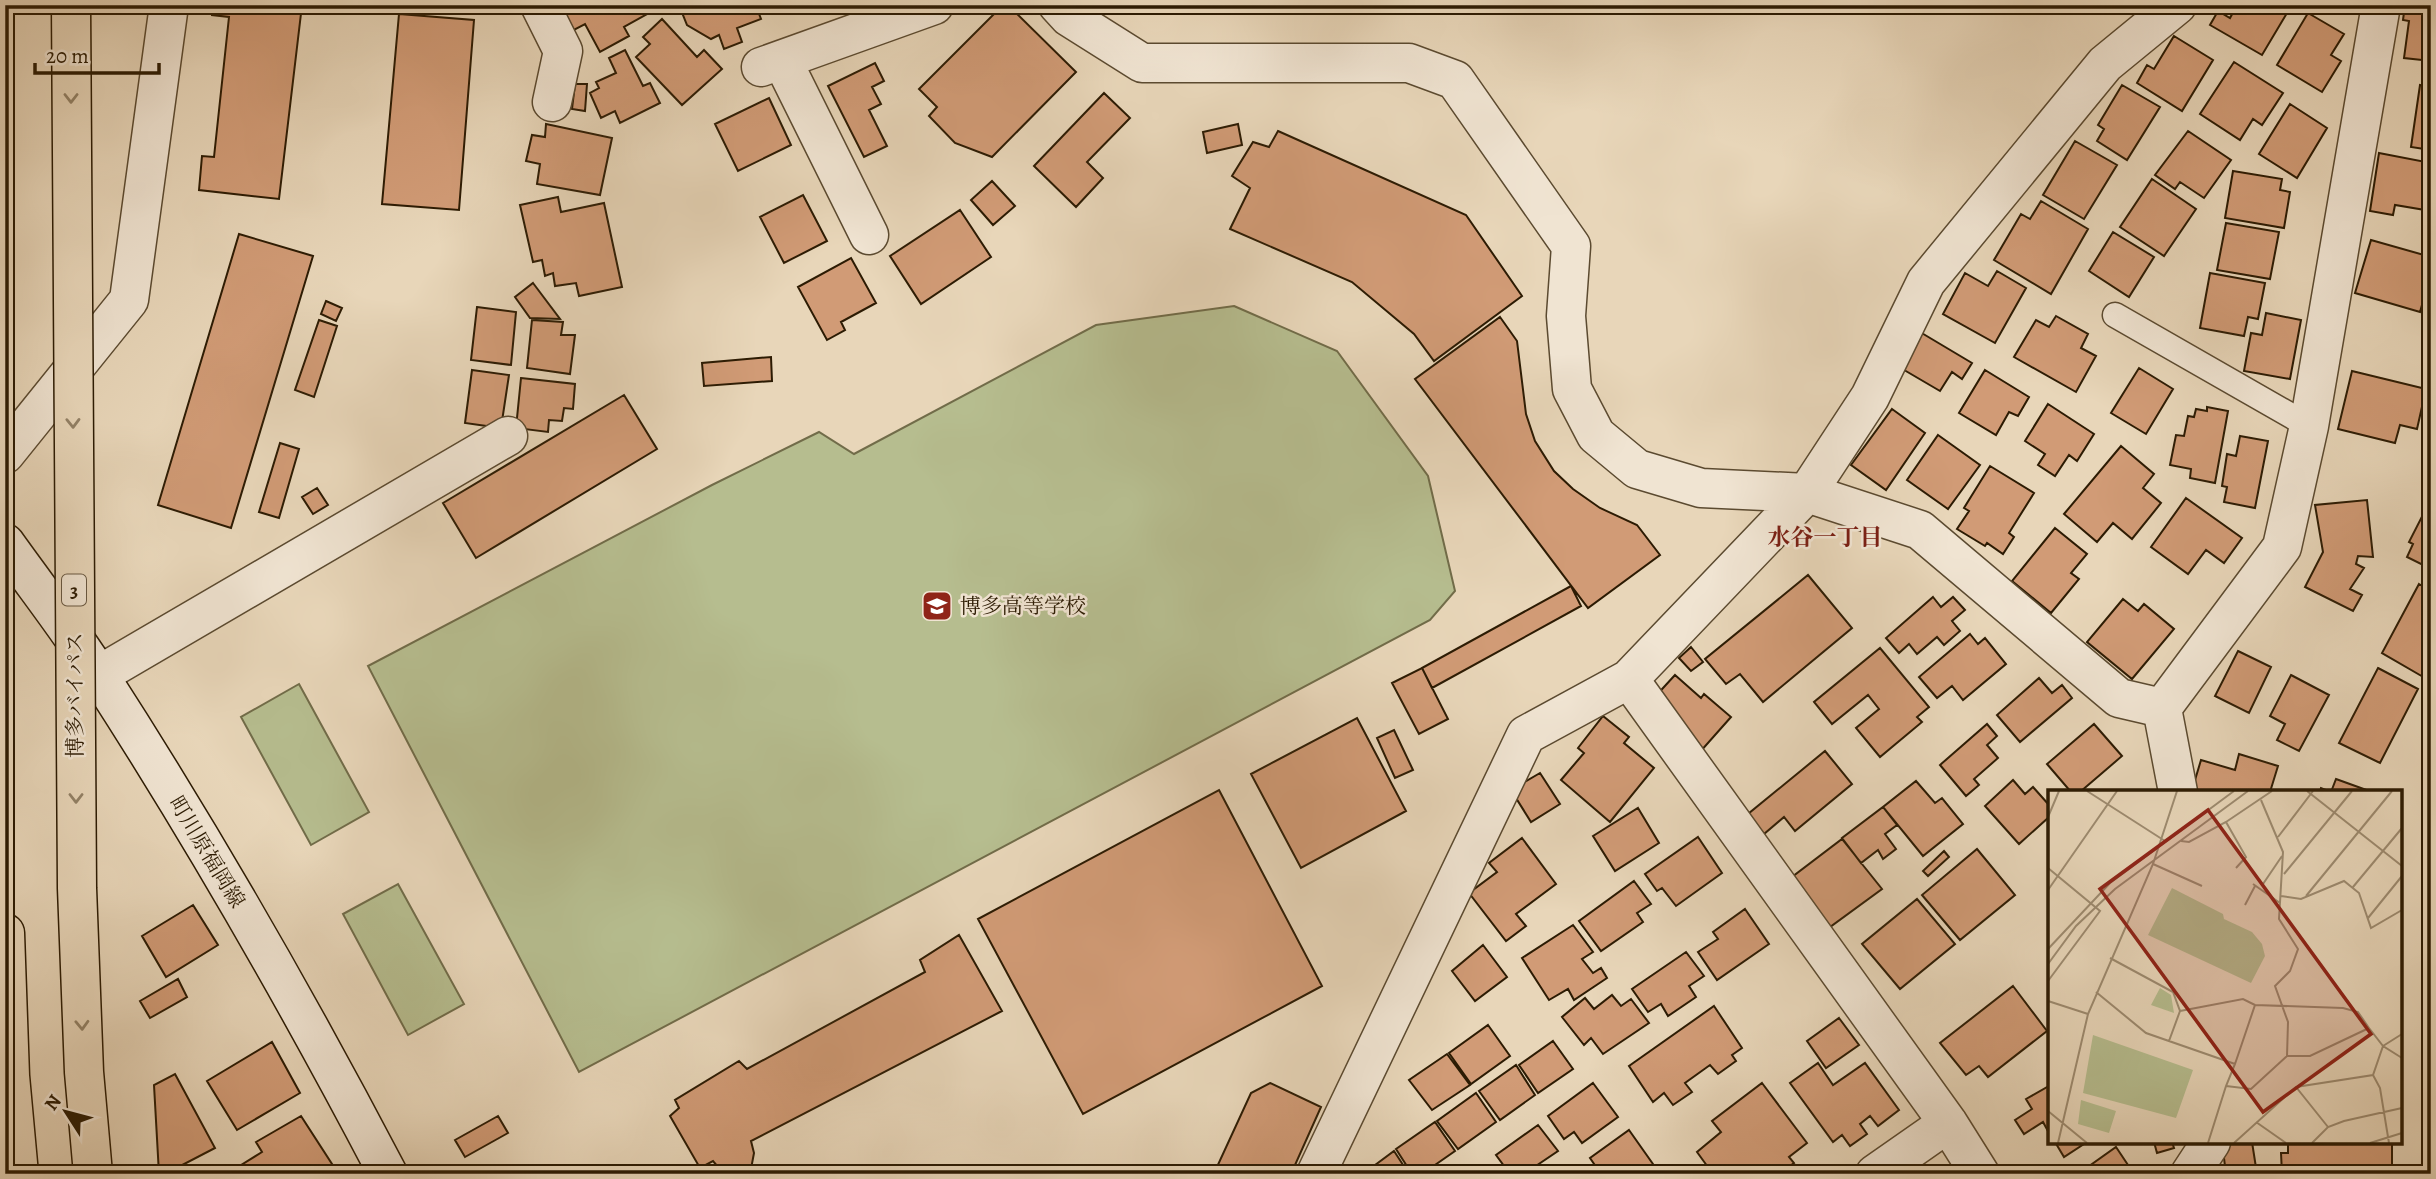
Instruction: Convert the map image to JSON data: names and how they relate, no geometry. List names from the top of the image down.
{
  "streets": {
    "highway": ["3", "博多バイパス"],
    "street": ["町川原福岡線"]
  },
  "one_way": ["博多バイパス"],
  "districts": ["水谷一丁目"],
  "places": {
    "school or university": ["博多高等学校"]
  },
  "scale_bar": "20 m",
  "north": "top left"
}
